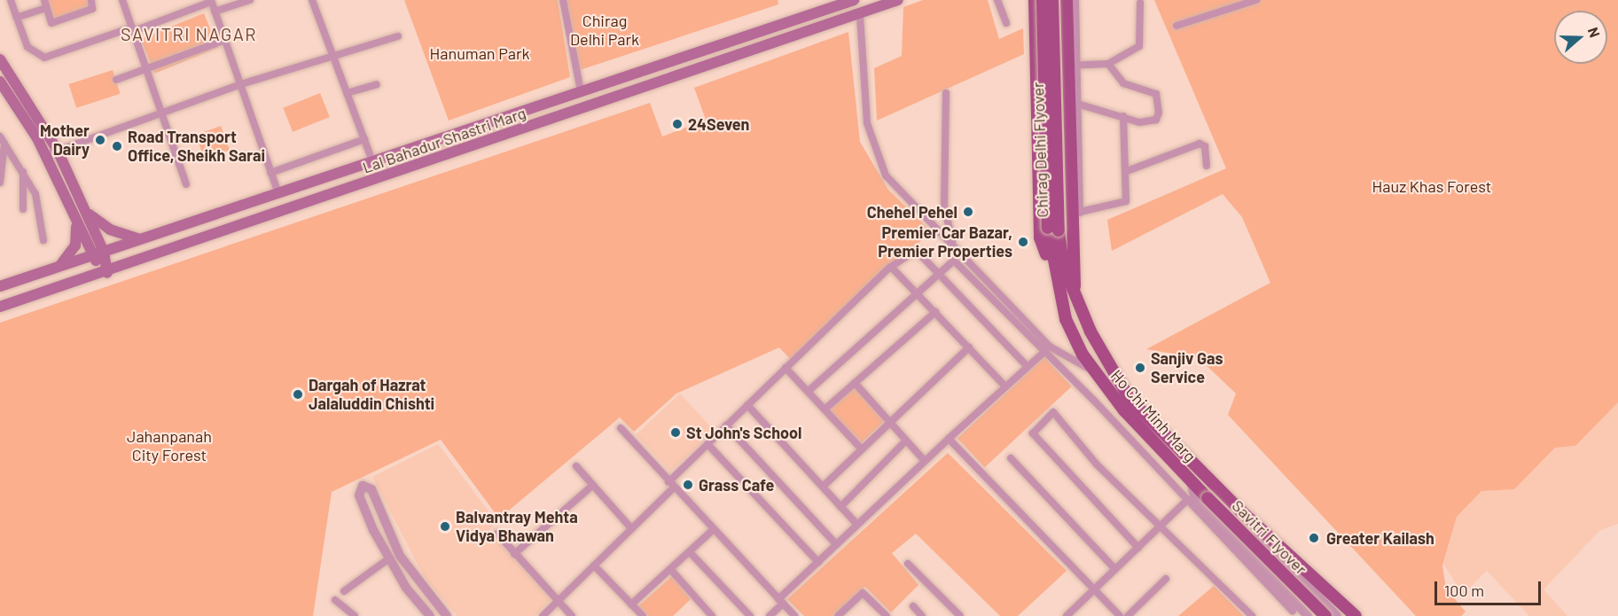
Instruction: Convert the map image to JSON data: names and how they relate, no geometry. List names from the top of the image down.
{
  "streets": {
    "main road": [
      "Lal Bahadur Shastri Marg",
      "Chirag Delhi Flyover",
      "Ho Chi Minh Marg",
      "Savitri Flyover"
    ]
  },
  "crossings": [
    ["Chirag Delhi Flyover", "Ho Chi Minh Marg"],
    ["Ho Chi Minh Marg", "Savitri Flyover"]
  ],
  "districts": ["SAVITRI NAGAR"],
  "parks": [
    "Chirag Delhi Park",
    "Hanuman Park",
    "Hauz Khas Forest",
    "Jahanpanah City Forest"
  ],
  "places": [
    "24Seven",
    "Mother Dairy",
    "Road Transport Office, Sheikh Sarai",
    "Chehel Pehel",
    "Premier Car Bazar, Premier Properties",
    "Sanjiv Gas Service",
    "Dargah of Hazrat Jalaluddin Chishti",
    "St John's School",
    "Grass Cafe",
    "Balvantray Mehta Vidya Bhawan",
    "Greater Kailash"
  ],
  "scale_bar": "100 m",
  "north": "right"
}
